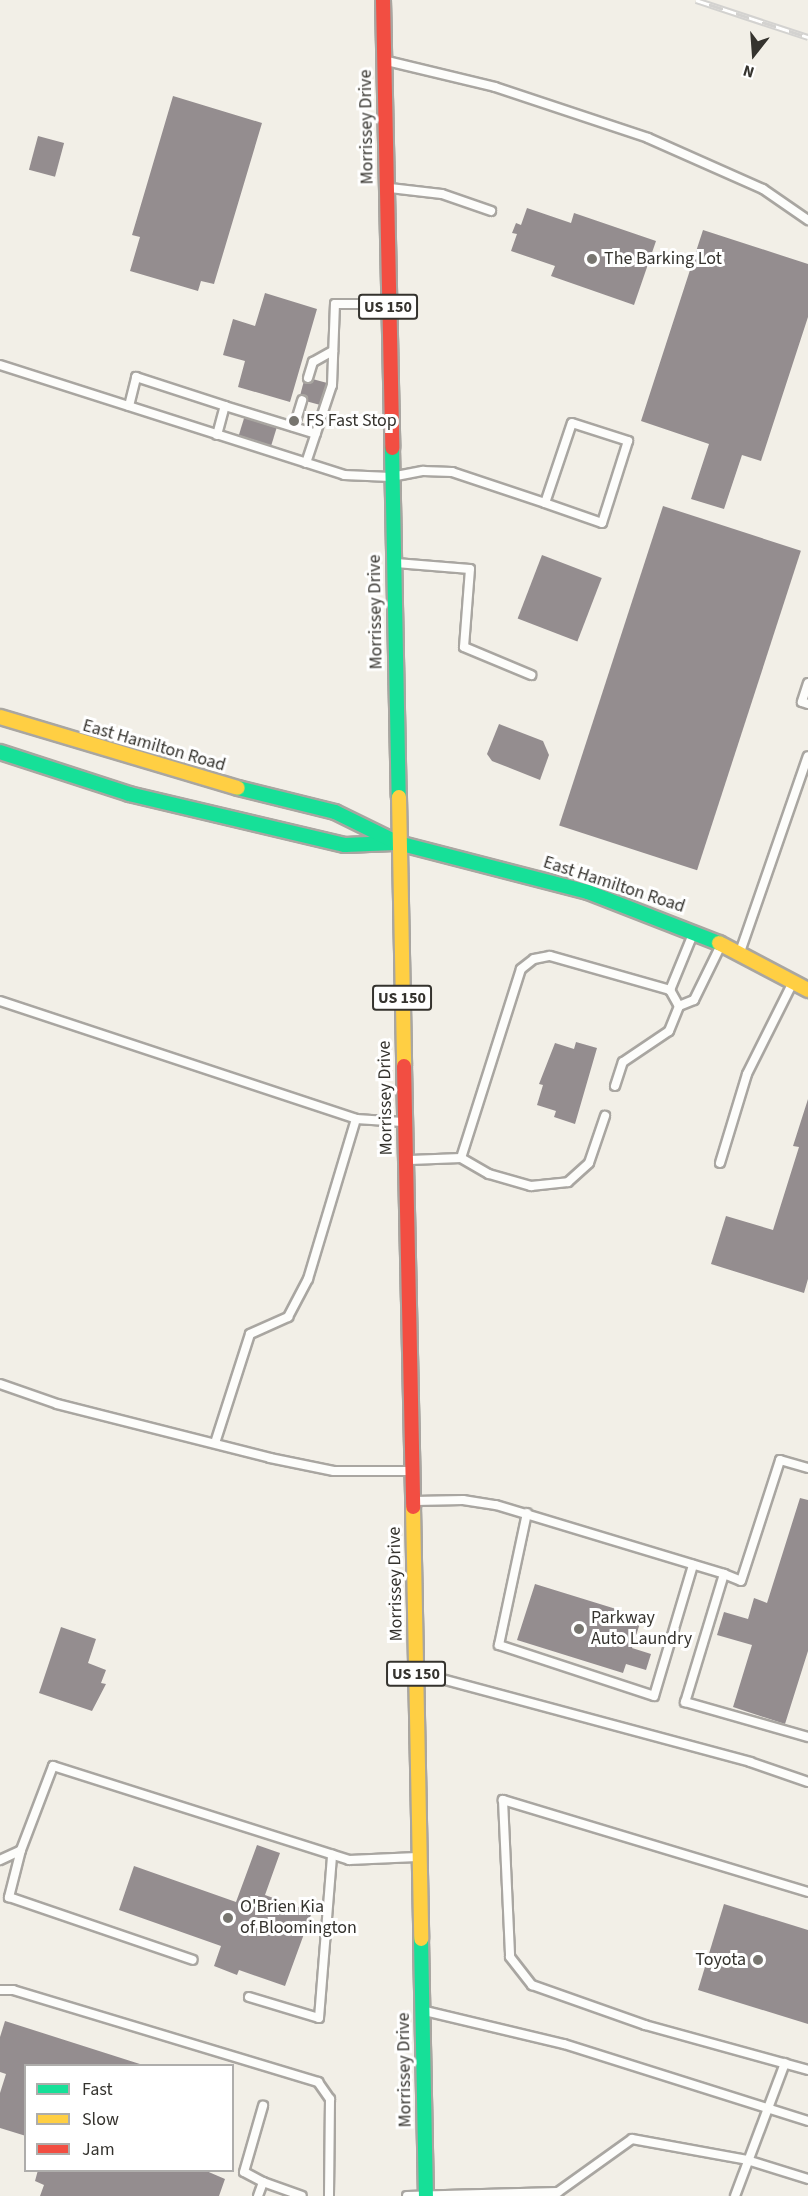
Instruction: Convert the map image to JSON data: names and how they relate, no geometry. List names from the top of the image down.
{
  "streets": {
    "main road": ["Morrissey Drive", "US 150", "East Hamilton Road"]
  },
  "crossings": [
    ["Morrissey Drive", "East Hamilton Road"]
  ],
  "places": [
    "The Barking Lot",
    "FS Fast Stop",
    "Parkway Auto Laundry",
    "O'Brien Kia of Bloomington",
    "Toyota"
  ],
  "legend": ["Fast", "Slow", "Jam"],
  "north": "bottom"
}
